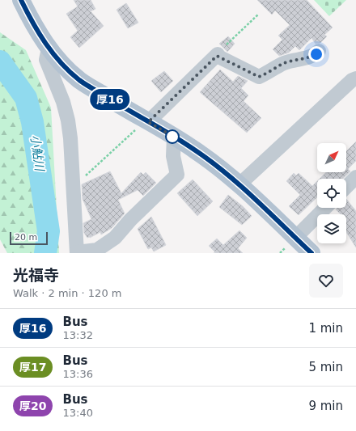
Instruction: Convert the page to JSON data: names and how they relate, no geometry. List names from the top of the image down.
{
  "water": ["小鮎川"],
  "lines": ["bus line 厚16"],
  "scale_bar": "20 m",
  "north": "top right",
  "page": {
    "on_map": "厚16",
    "scale": "20 m",
    "heading": ["光福寺", "Walk · 2 min · 120 m"],
    "list": [
      {
        "mark": "厚16",
        "name": "Bus",
        "note": "13:32",
        "value": "1 min"
      },
      {
        "mark": "厚17",
        "name": "Bus",
        "note": "13:36",
        "value": "5 min"
      },
      {
        "mark": "厚20",
        "name": "Bus",
        "note": "13:40",
        "value": "9 min"
      }
    ]
  }
}
